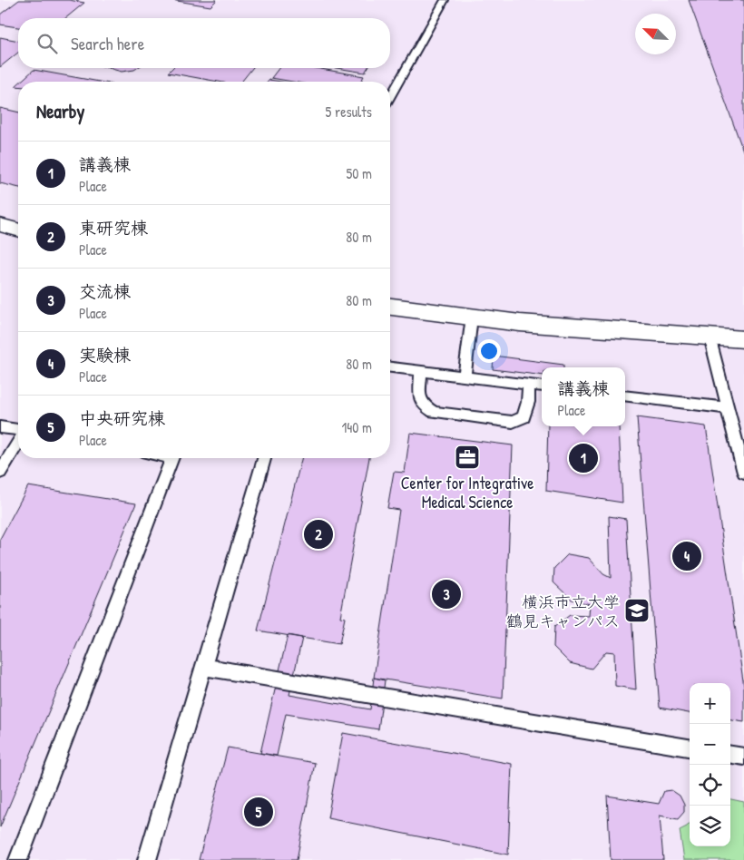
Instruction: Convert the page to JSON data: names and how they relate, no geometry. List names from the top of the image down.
{
  "places": {
    "office": ["Center for Integrative Medical Science"],
    "school or university": ["横浜市立大学 鶴見キャンパス"]
  },
  "north": "top left",
  "page": {
    "search": "Search here",
    "heading": ["Nearby", "5 results"],
    "list": [
      {
        "mark": "1",
        "name": "講義棟",
        "note": "Place",
        "value": "50 m"
      },
      {
        "mark": "2",
        "name": "東研究棟",
        "note": "Place",
        "value": "80 m"
      },
      {
        "mark": "3",
        "name": "交流棟",
        "note": "Place",
        "value": "80 m"
      },
      {
        "mark": "4",
        "name": "実験棟",
        "note": "Place",
        "value": "80 m"
      },
      {
        "mark": "5",
        "name": "中央研究棟",
        "note": "Place",
        "value": "140 m"
      }
    ],
    "popup": ["講義棟", "Place"],
    "pins": [
      "1",
      "2",
      "4",
      "3",
      "5"
    ],
    "map_buttons": ["+", "−"]
  }
}
